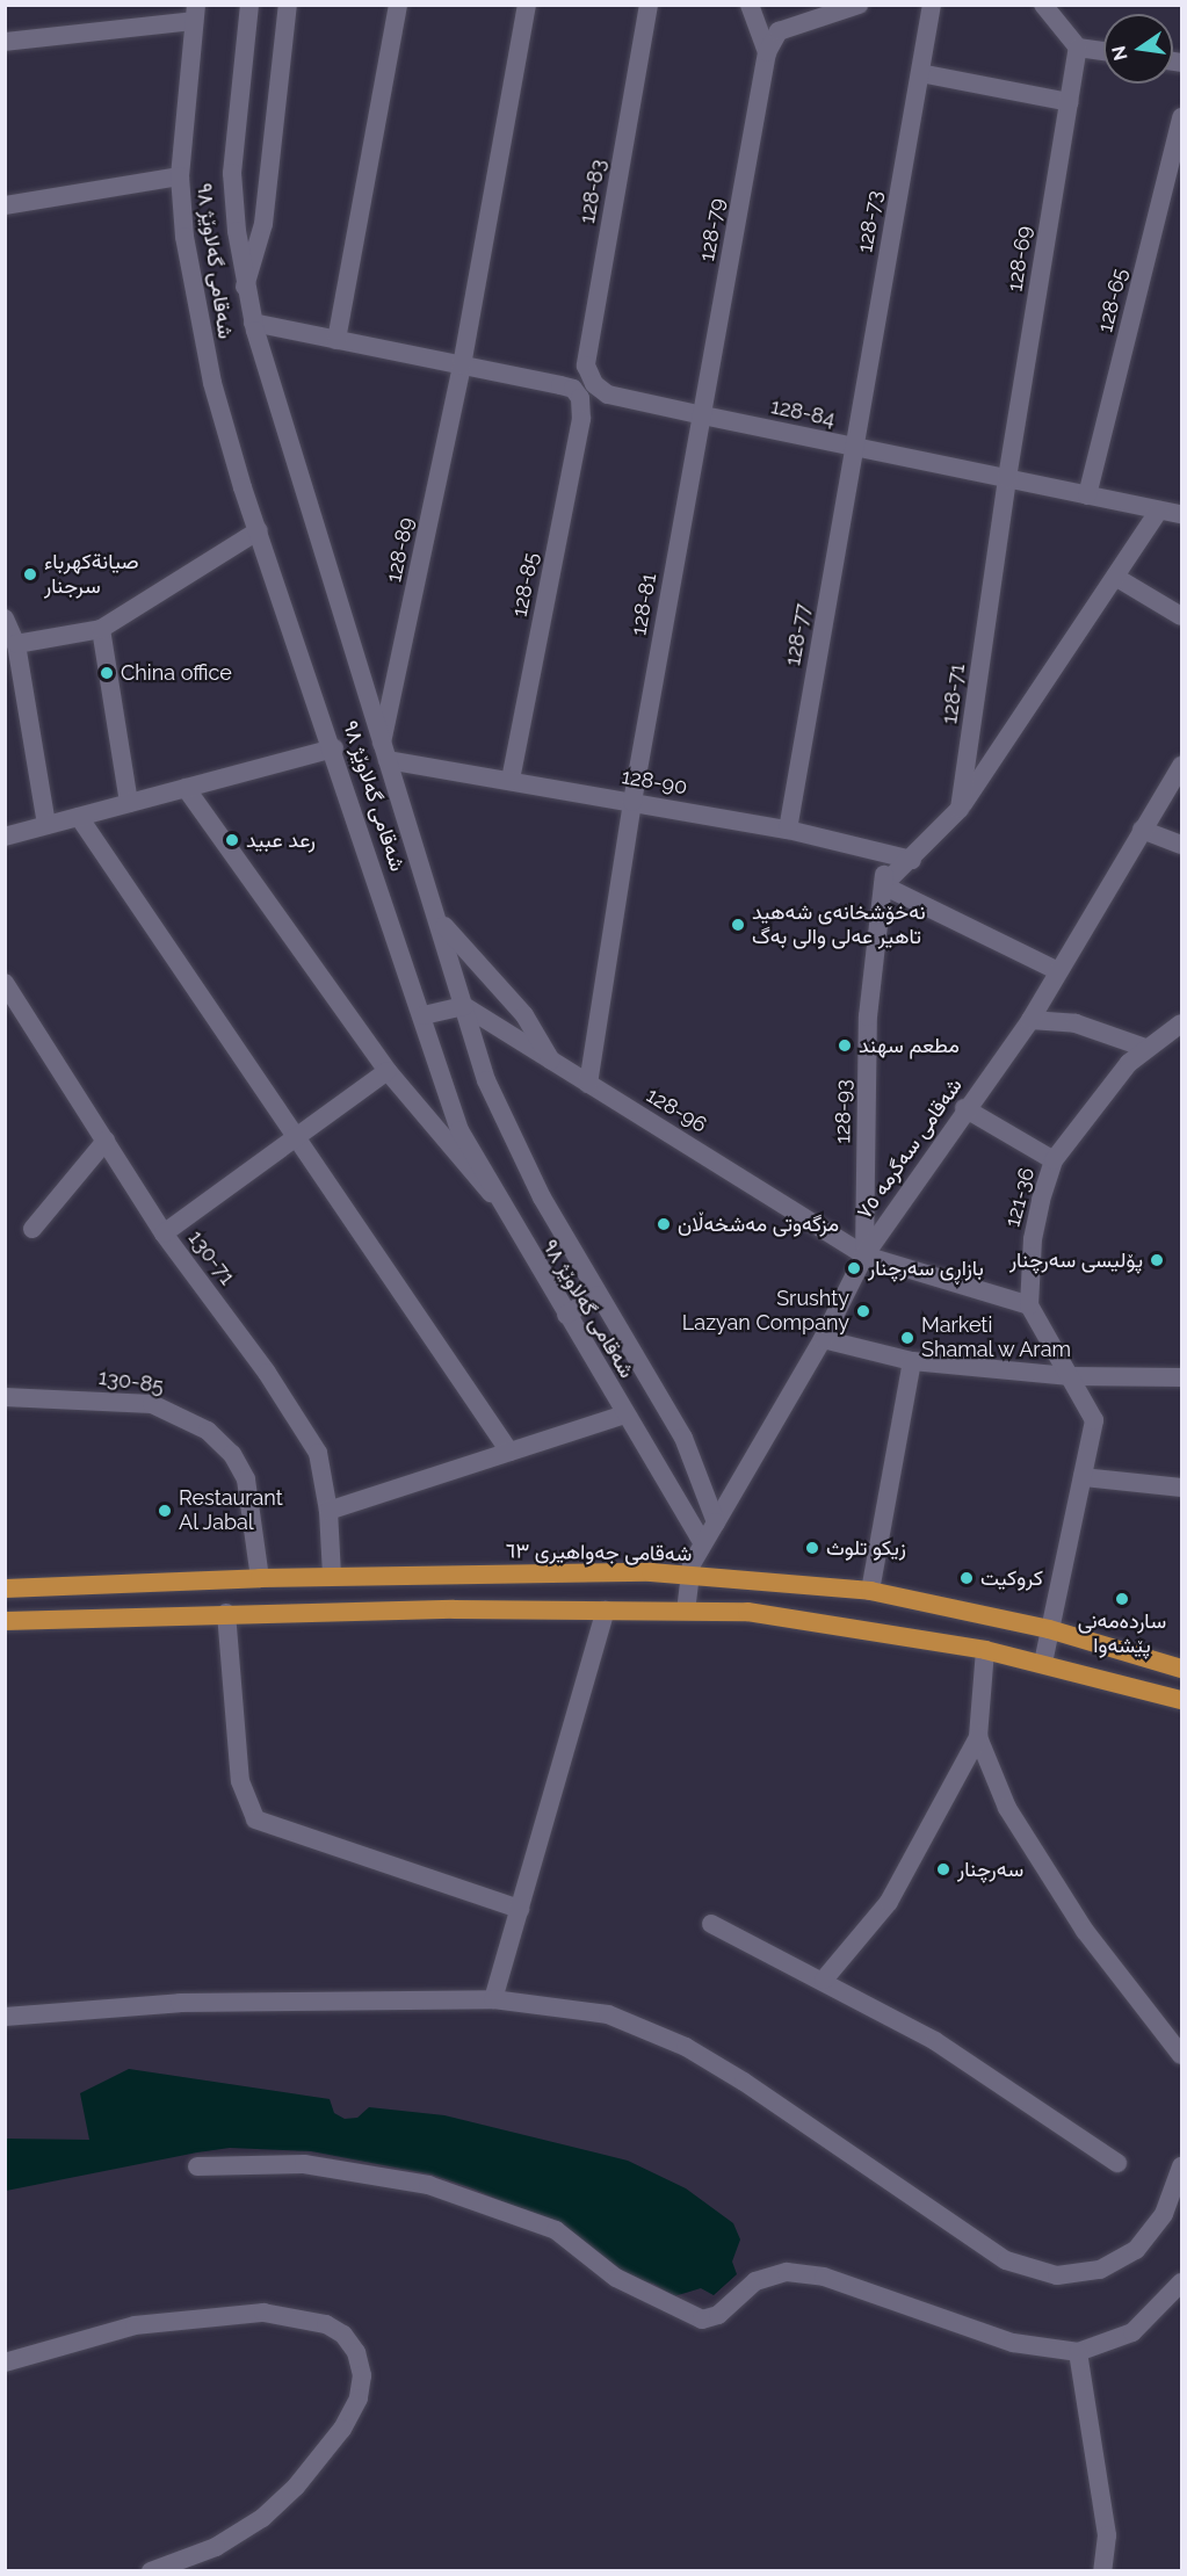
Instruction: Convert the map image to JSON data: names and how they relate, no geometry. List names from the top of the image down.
{
  "streets": {
    "main road": ["شەقامی جەواهیری ٦٣"],
    "street": [
      "128-83",
      "128-73",
      "128-79",
      "128-69",
      "شەقامی گەلاوێژ ٩٨",
      "128-65",
      "128-84",
      "128-89",
      "128-85",
      "128-81",
      "128-77",
      "128-71",
      "128-90",
      "128-96",
      "128-93",
      "شەقامی سەگرمە ٧٥",
      "121-36",
      "130-71",
      "130-85"
    ]
  },
  "crossings": [
    ["128-83", "128-84"],
    ["128-83", "128-85"],
    ["128-73", "128-84"],
    ["128-73", "128-77"],
    ["128-79", "128-84"],
    ["128-79", "128-81"],
    ["128-69", "128-84"],
    ["128-69", "128-71"],
    ["شەقامی گەلاوێژ ٩٨", "128-84"],
    ["شەقامی گەلاوێژ ٩٨", "128-89"],
    ["شەقامی گەلاوێژ ٩٨", "128-90"],
    ["شەقامی گەلاوێژ ٩٨", "128-96"],
    ["شەقامی گەلاوێژ ٩٨", "شەقامی سەگرمە ٧٥"],
    ["128-65", "128-84"],
    ["128-84", "128-89"],
    ["128-84", "128-85"],
    ["128-84", "128-81"],
    ["128-84", "128-77"],
    ["128-84", "128-71"],
    ["128-89", "128-90"],
    ["128-85", "128-90"],
    ["128-81", "128-90"],
    ["128-81", "128-96"],
    ["128-77", "128-90"],
    ["128-90", "128-93"],
    ["128-96", "128-93"],
    ["128-96", "شەقامی سەگرمە ٧٥"],
    ["128-96", "121-36"],
    ["128-93", "شەقامی سەگرمە ٧٥"],
    ["شەقامی سەگرمە ٧٥", "شەقامی جەواهیری ٦٣"],
    ["130-71", "شەقامی جەواهیری ٦٣"],
    ["130-85", "شەقامی جەواهیری ٦٣"]
  ],
  "places": [
    "صيانةكهرباء سرجنار",
    "China office",
    "رعد عبيد",
    "نەخۆشخانەی شەهید تاهیر عەلی والی بەگ",
    "مطعم سهند",
    "مزگەوتی مەشخەڵان",
    "پۆلیسی سەرچنار",
    "بازاڕی سەرچنار",
    "Srushty Lazyan Company",
    "Marketi Shamal w Aram",
    "Restaurant Al Jabal",
    "زيكو تلوث",
    "كروكيت",
    "ساردەمەنی پێشەوا",
    "سەرچنار"
  ],
  "north": "left"
}
